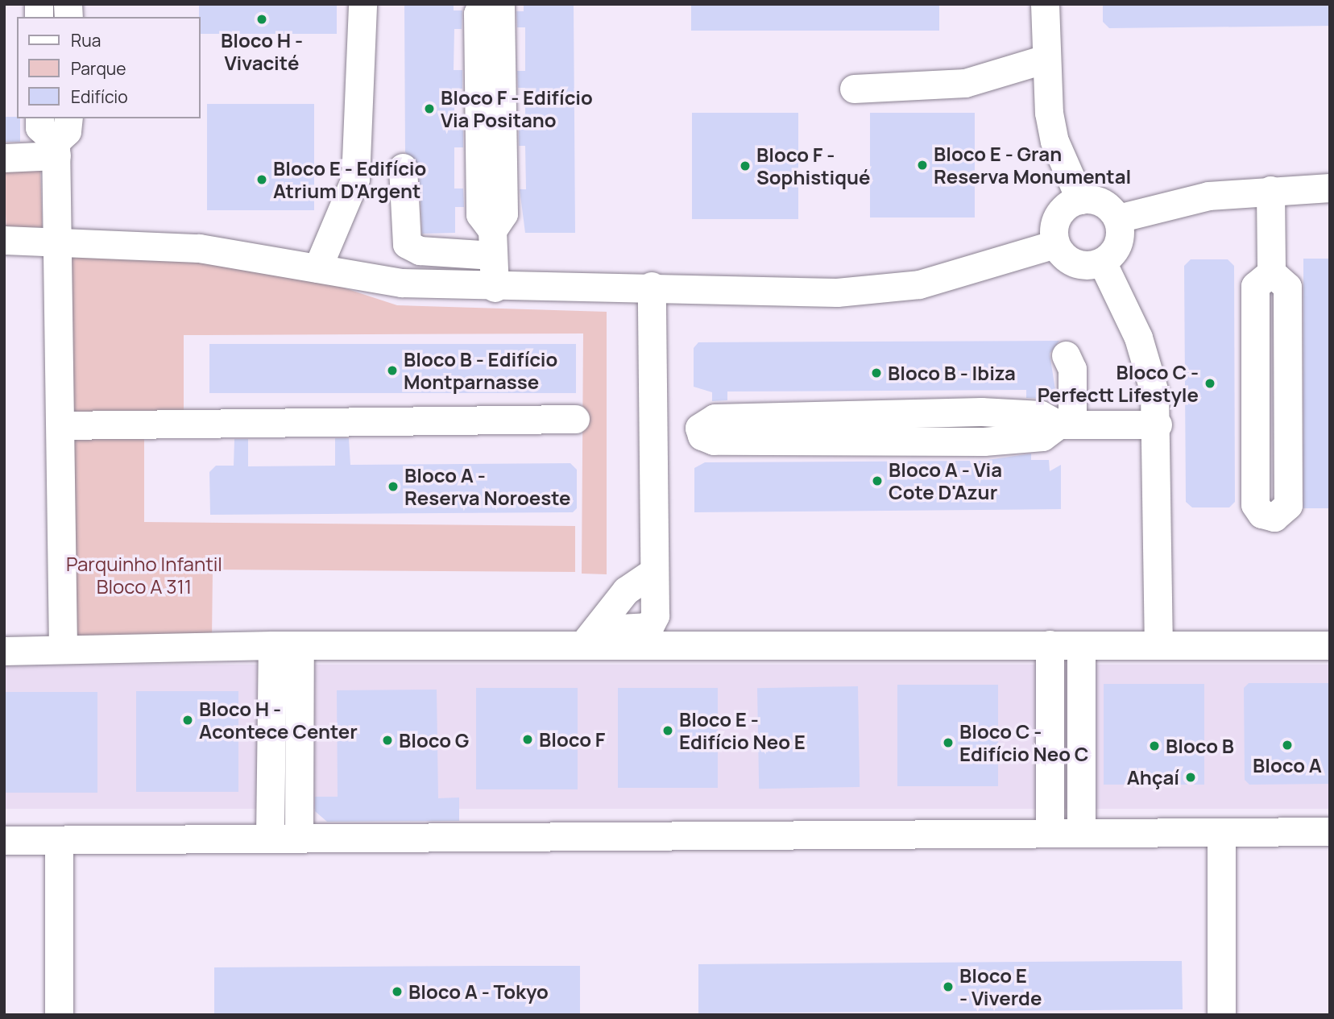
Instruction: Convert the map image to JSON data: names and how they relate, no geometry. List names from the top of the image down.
{
  "parks": ["Parquinho Infantil Bloco A 311"],
  "places": [
    "Bloco H - Vivacité",
    "Bloco F - Edifício Via Positano",
    "Bloco E - Gran Reserva Monumental",
    "Bloco F - Sophistiqué",
    "Bloco E - Edifício Atrium D'Argent",
    "Bloco B - Edifício Montparnasse",
    "Bloco B - Ibiza",
    "Bloco C - Perfectt Lifestyle",
    "Bloco A - Via Cote D'Azur",
    "Bloco A - Reserva Noroeste",
    "Bloco H - Acontece Center",
    "Bloco E - Edifício Neo E",
    "Bloco F",
    "Bloco G",
    "Bloco C - Edifício Neo C",
    "Bloco A",
    "Bloco B",
    "Ahçaí",
    "Bloco E - Viverde",
    "Bloco A - Tokyo"
  ],
  "legend": ["Rua", "Parque", "Edifício"]
}
